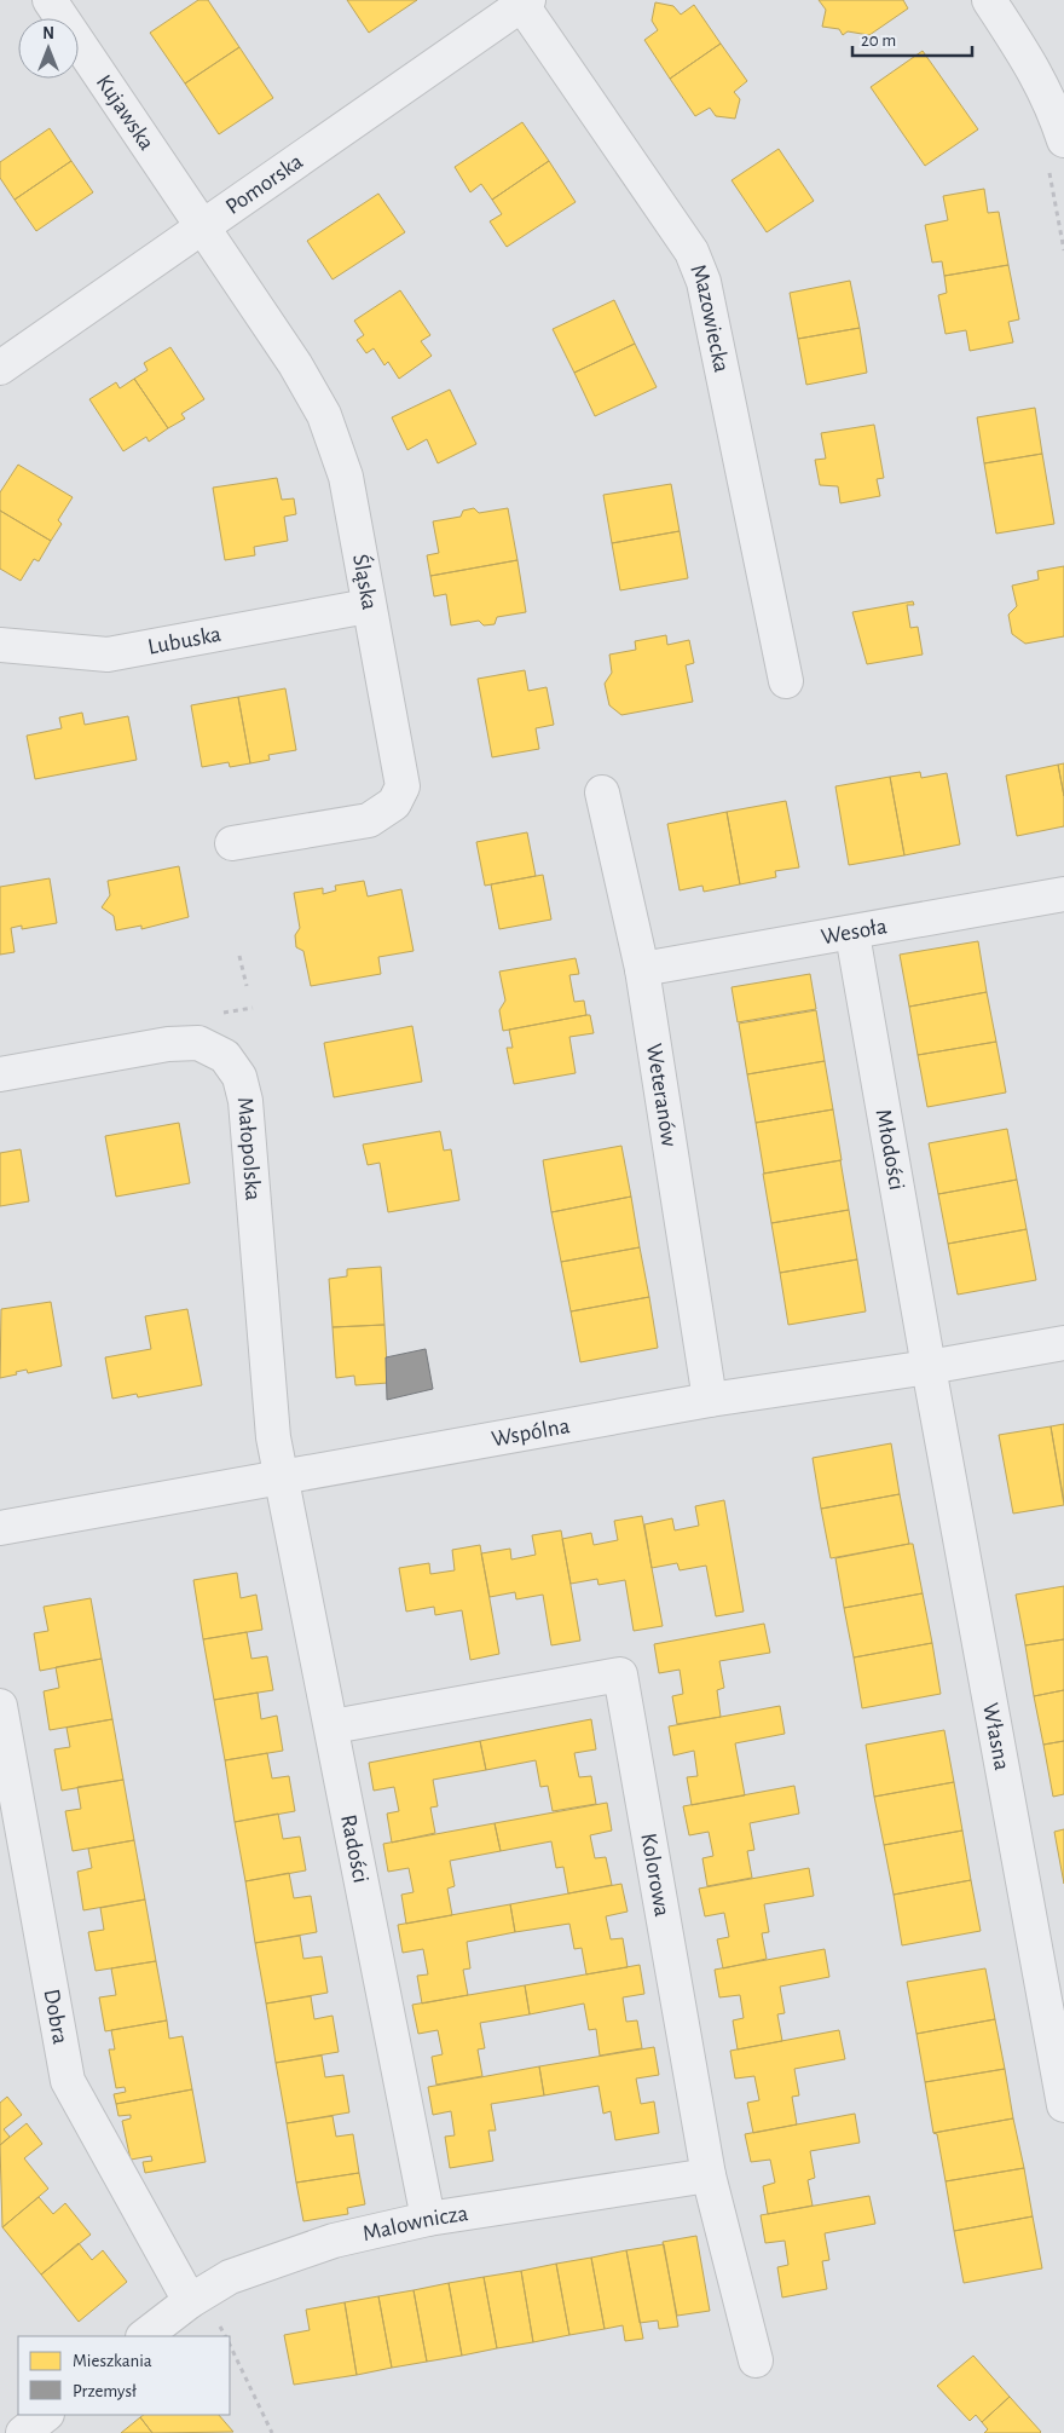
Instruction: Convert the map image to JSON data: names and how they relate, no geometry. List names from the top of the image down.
{
  "streets": {
    "street": [
      "Kujawska",
      "Pomorska",
      "Mazowiecka",
      "Śląska",
      "Lubuska",
      "Wesoła",
      "Weteranów",
      "Małopolska",
      "Młodości",
      "Wspólna",
      "Własna",
      "Radości",
      "Kolorowa",
      "Dobra",
      "Malownicza"
    ]
  },
  "crossings": [
    ["Kujawska", "Pomorska"],
    ["Kujawska", "Śląska"],
    ["Pomorska", "Mazowiecka"],
    ["Pomorska", "Śląska"],
    ["Śląska", "Lubuska"],
    ["Wesoła", "Weteranów"],
    ["Wesoła", "Młodości"],
    ["Weteranów", "Wspólna"],
    ["Małopolska", "Wspólna"],
    ["Małopolska", "Radości"],
    ["Młodości", "Wspólna"],
    ["Młodości", "Własna"],
    ["Wspólna", "Własna"],
    ["Wspólna", "Radości"],
    ["Radości", "Kolorowa"],
    ["Radości", "Malownicza"],
    ["Kolorowa", "Malownicza"],
    ["Dobra", "Malownicza"]
  ],
  "legend": ["Mieszkania", "Przemysł"],
  "scale_bar": "20 m",
  "north": "top"
}
